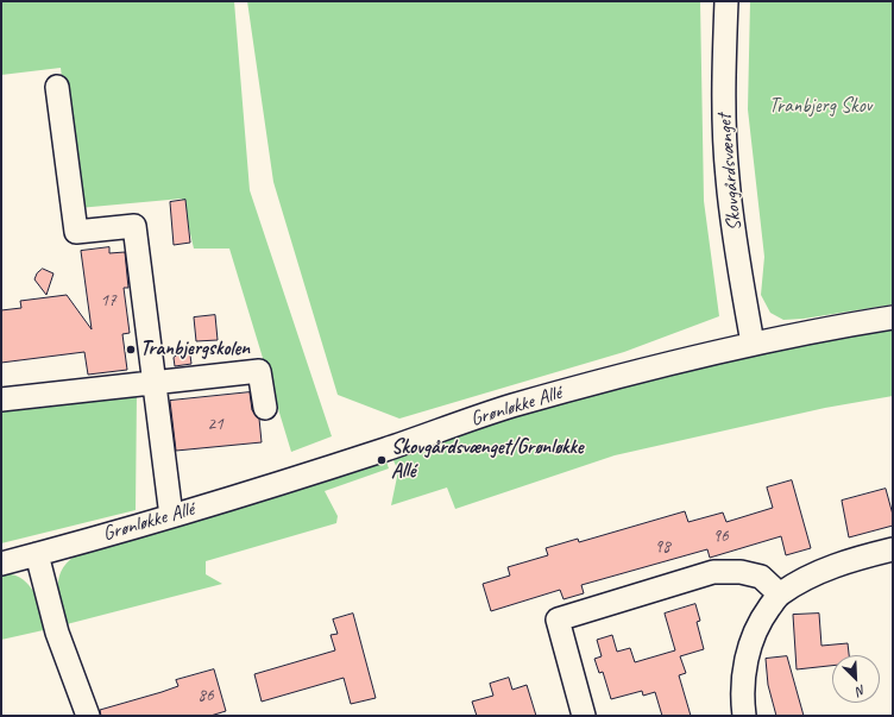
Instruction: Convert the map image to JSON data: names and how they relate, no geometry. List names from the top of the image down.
{
  "streets": {
    "street": ["Skovgårdsvænget", "Grønløkke Allé"]
  },
  "crossings": [
    ["Skovgårdsvænget", "Grønløkke Allé"]
  ],
  "parks": ["Tranbjerg Skov"],
  "places": ["Tranbjergskolen", "Skovgårdsvænget/Grønløkke Allé"],
  "house_numbers": [
    "17",
    "21",
    "96",
    "98",
    "86"
  ],
  "north": "bottom right"
}
